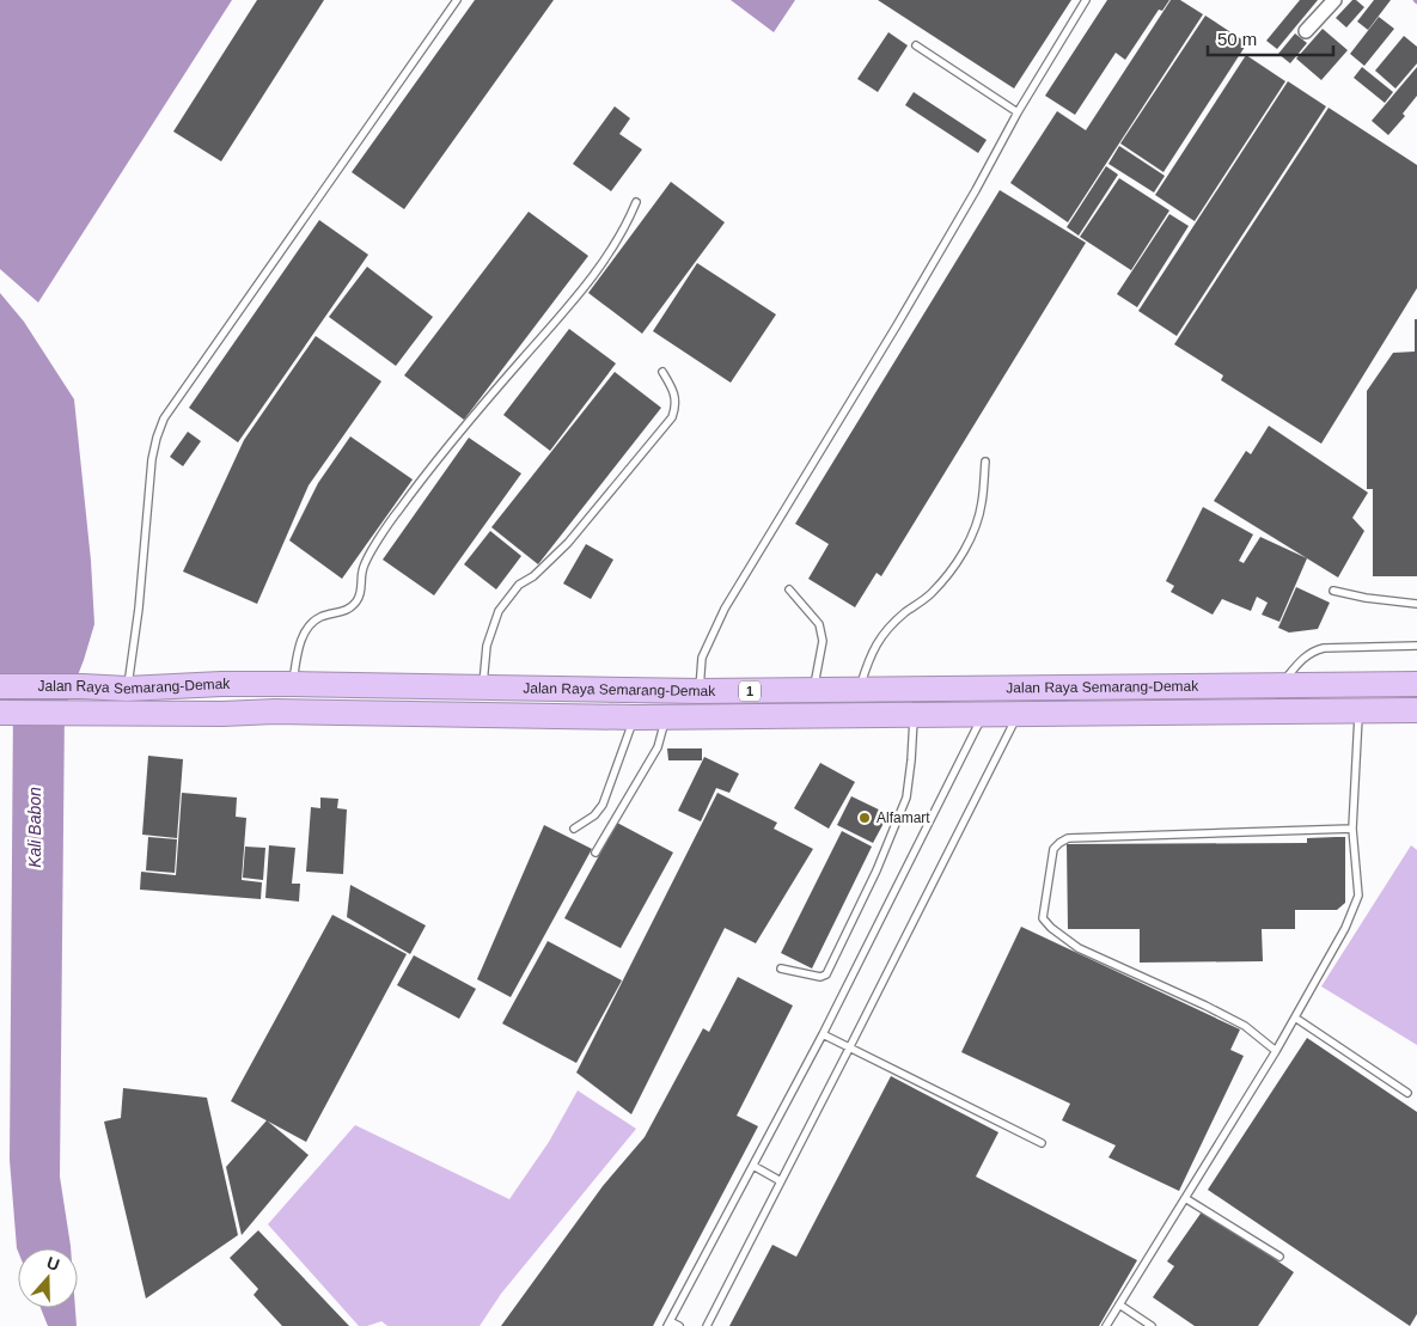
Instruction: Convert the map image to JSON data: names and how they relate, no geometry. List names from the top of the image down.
{
  "streets": {
    "highway": ["Jalan Raya Semarang-Demak", "1"]
  },
  "water": ["Kali Babon"],
  "places": ["Alfamart"],
  "scale_bar": "50 m",
  "north": "top"
}
